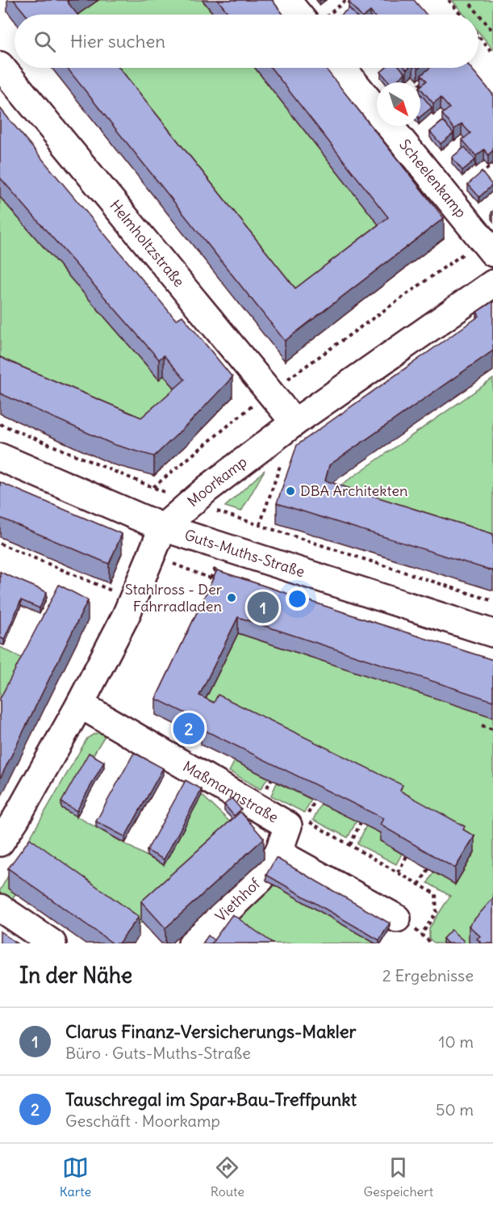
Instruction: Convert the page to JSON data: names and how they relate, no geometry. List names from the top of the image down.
{
  "streets": {
    "street": [
      "Scheelenkamp",
      "Helmholtzstraße",
      "Moorkamp",
      "Guts-Muths-Straße",
      "Maßmannstraße",
      "Viethhof"
    ]
  },
  "crossings": [
    ["Helmholtzstraße", "Moorkamp"],
    ["Moorkamp", "Guts-Muths-Straße"],
    ["Moorkamp", "Maßmannstraße"],
    ["Maßmannstraße", "Viethhof"]
  ],
  "places": ["DBA Architekten", "Stahlross - Der Fahrradladen"],
  "north": "bottom right",
  "page": {
    "search": "Hier suchen",
    "pins": ["1", "2"],
    "heading": ["In der Nähe", "2 Ergebnisse"],
    "list": [
      {
        "mark": "1",
        "name": "Clarus Finanz-Versicherungs-Makler",
        "note": "Büro · Guts-Muths-Straße",
        "value": "10 m"
      },
      {
        "mark": "2",
        "name": "Tauschregal im Spar+Bau-Treffpunkt",
        "note": "Geschäft · Moorkamp",
        "value": "50 m"
      }
    ],
    "nav": ["Karte", "Route", "Gespeichert"]
  }
}
